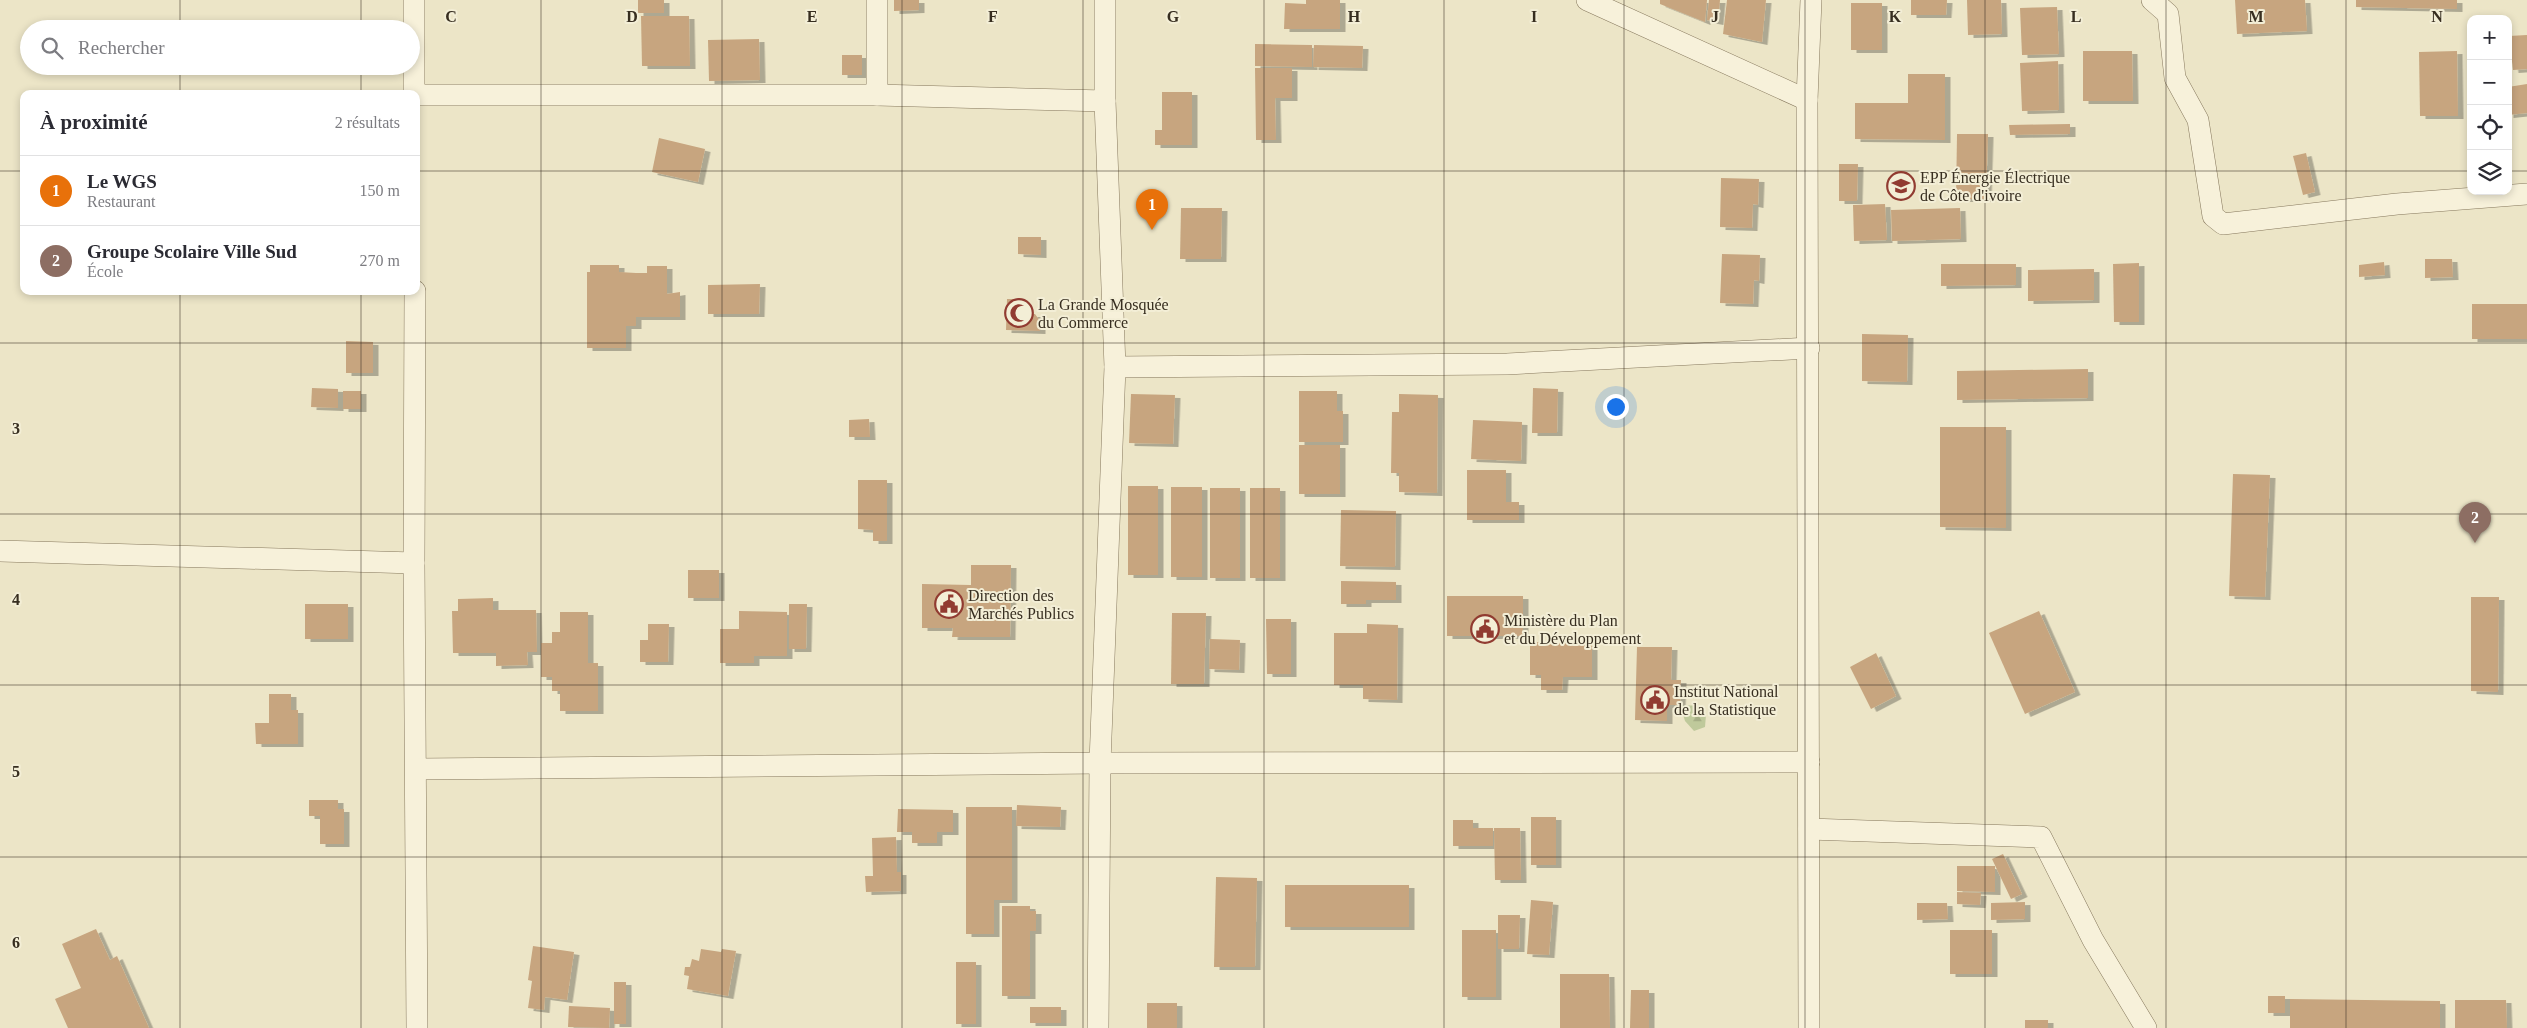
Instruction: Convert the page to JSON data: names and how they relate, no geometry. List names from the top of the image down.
{
  "places": {
    "school or university": ["EPP Énergie Électrique de Côte d'ivoire"],
    "mosque": ["La Grande Mosquée du Commerce"],
    "public building": ["Direction des Marchés Publics", "Ministère du Plan et du Développement", "Institut National de la Statistique"]
  },
  "page": {
    "map_buttons": ["+", "−"],
    "search": "Rechercher",
    "heading": ["À proximité", "2 résultats"],
    "list": [
      {
        "mark": "1",
        "name": "Le WGS",
        "note": "Restaurant",
        "value": "150 m"
      },
      {
        "mark": "2",
        "name": "Groupe Scolaire Ville Sud",
        "note": "École",
        "value": "270 m"
      }
    ],
    "pins": ["1", "2"]
  },
  "grid": {
    "columns": [
      "C",
      "D",
      "E",
      "F",
      "G",
      "H",
      "I",
      "J",
      "K",
      "L",
      "M",
      "N"
    ],
    "rows": [
      "3",
      "4",
      "5",
      "6"
    ]
  }
}
